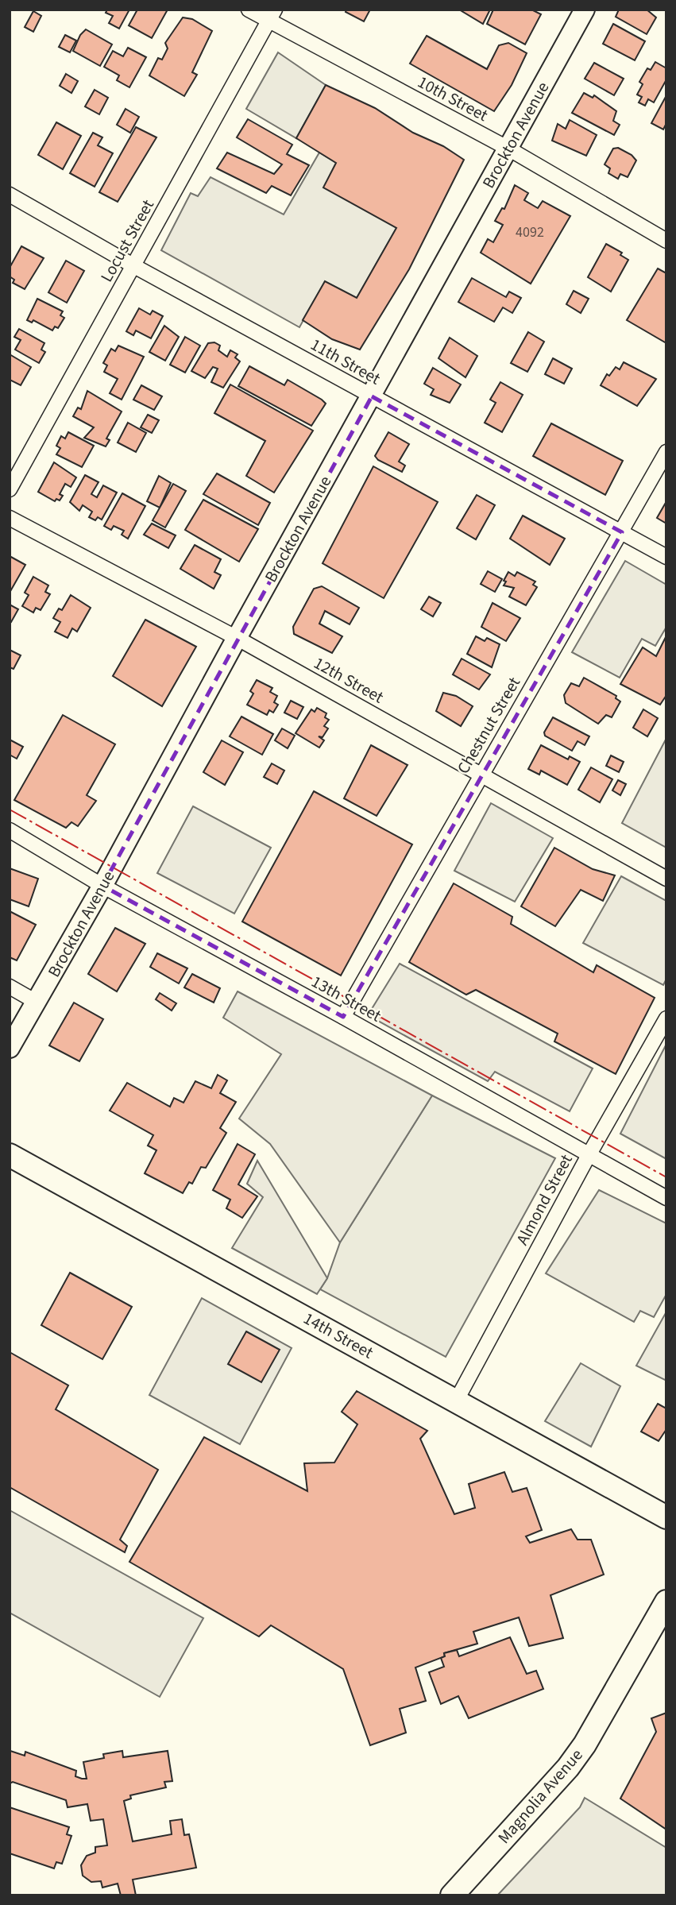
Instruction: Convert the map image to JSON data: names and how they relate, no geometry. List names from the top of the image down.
{
  "streets": {
    "main road": ["Brockton Avenue", "14th Street", "Magnolia Avenue"],
    "street": [
      "10th Street",
      "Locust Street",
      "11th Street",
      "12th Street",
      "Chestnut Street",
      "13th Street",
      "Almond Street"
    ]
  },
  "crossings": [
    ["10th Street", "Brockton Avenue"],
    ["10th Street", "Locust Street"],
    ["Brockton Avenue", "11th Street"],
    ["Brockton Avenue", "12th Street"],
    ["Brockton Avenue", "13th Street"],
    ["Locust Street", "11th Street"],
    ["11th Street", "Chestnut Street"],
    ["12th Street", "Chestnut Street"],
    ["Chestnut Street", "13th Street"],
    ["13th Street", "Almond Street"],
    ["Almond Street", "14th Street"]
  ],
  "house_numbers": ["4092"]
}
